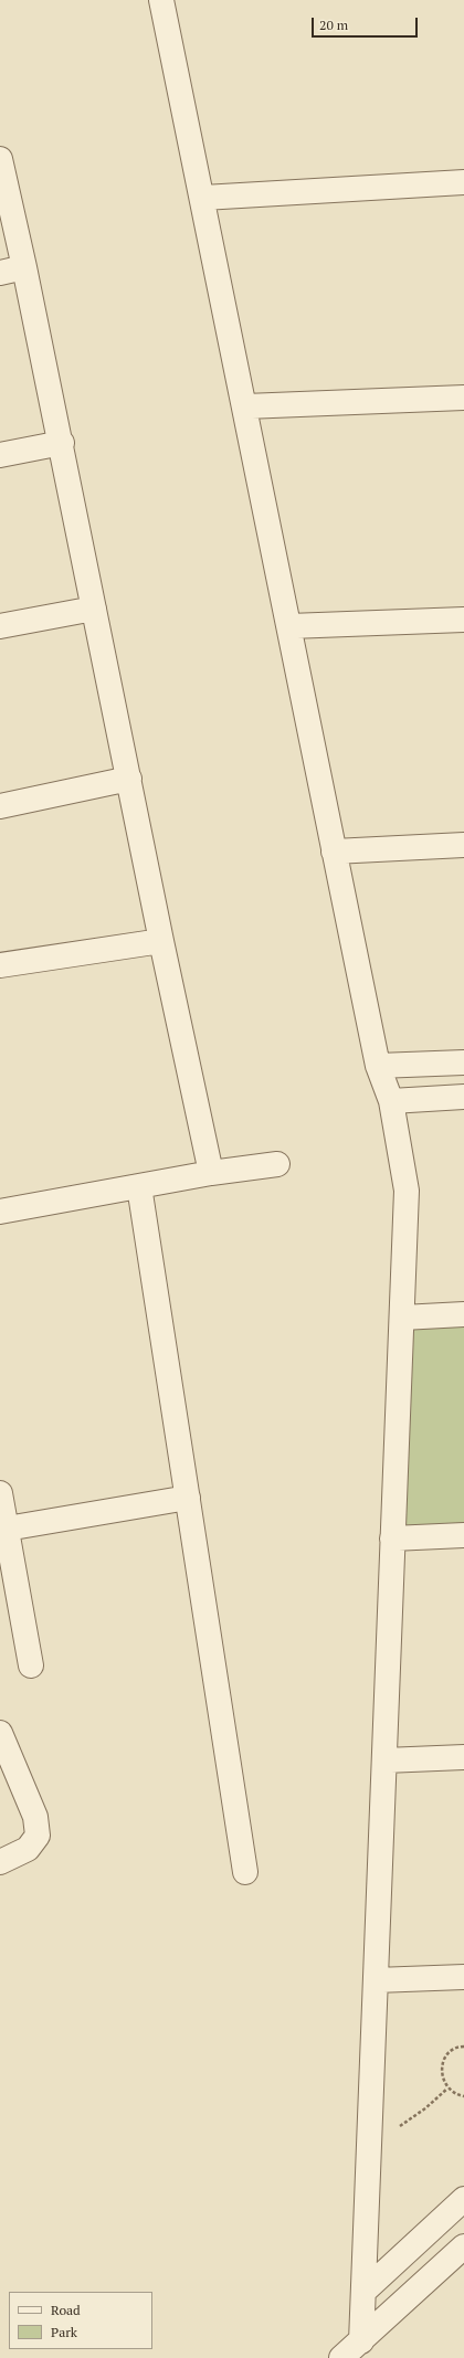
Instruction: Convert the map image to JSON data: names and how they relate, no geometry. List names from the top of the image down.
{
  "legend": ["Road", "Park"],
  "scale_bar": "20 m"
}
